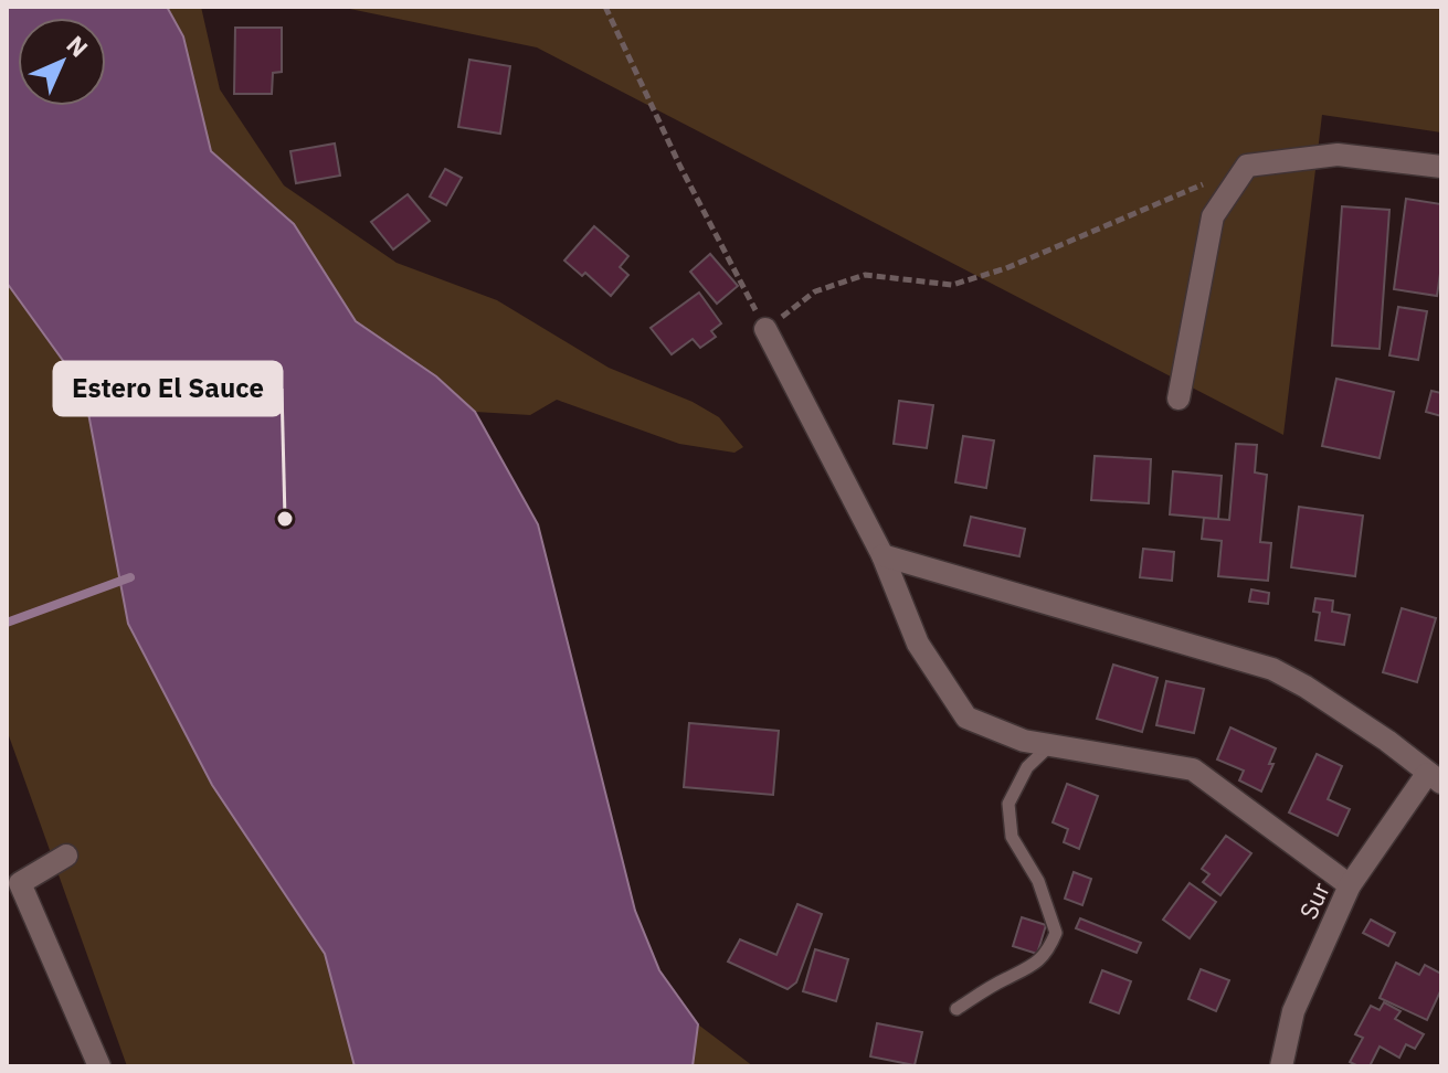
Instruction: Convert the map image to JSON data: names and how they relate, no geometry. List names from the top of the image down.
{
  "streets": {
    "street": ["Sur"]
  },
  "places": ["Estero El Sauce"],
  "north": "top right"
}
